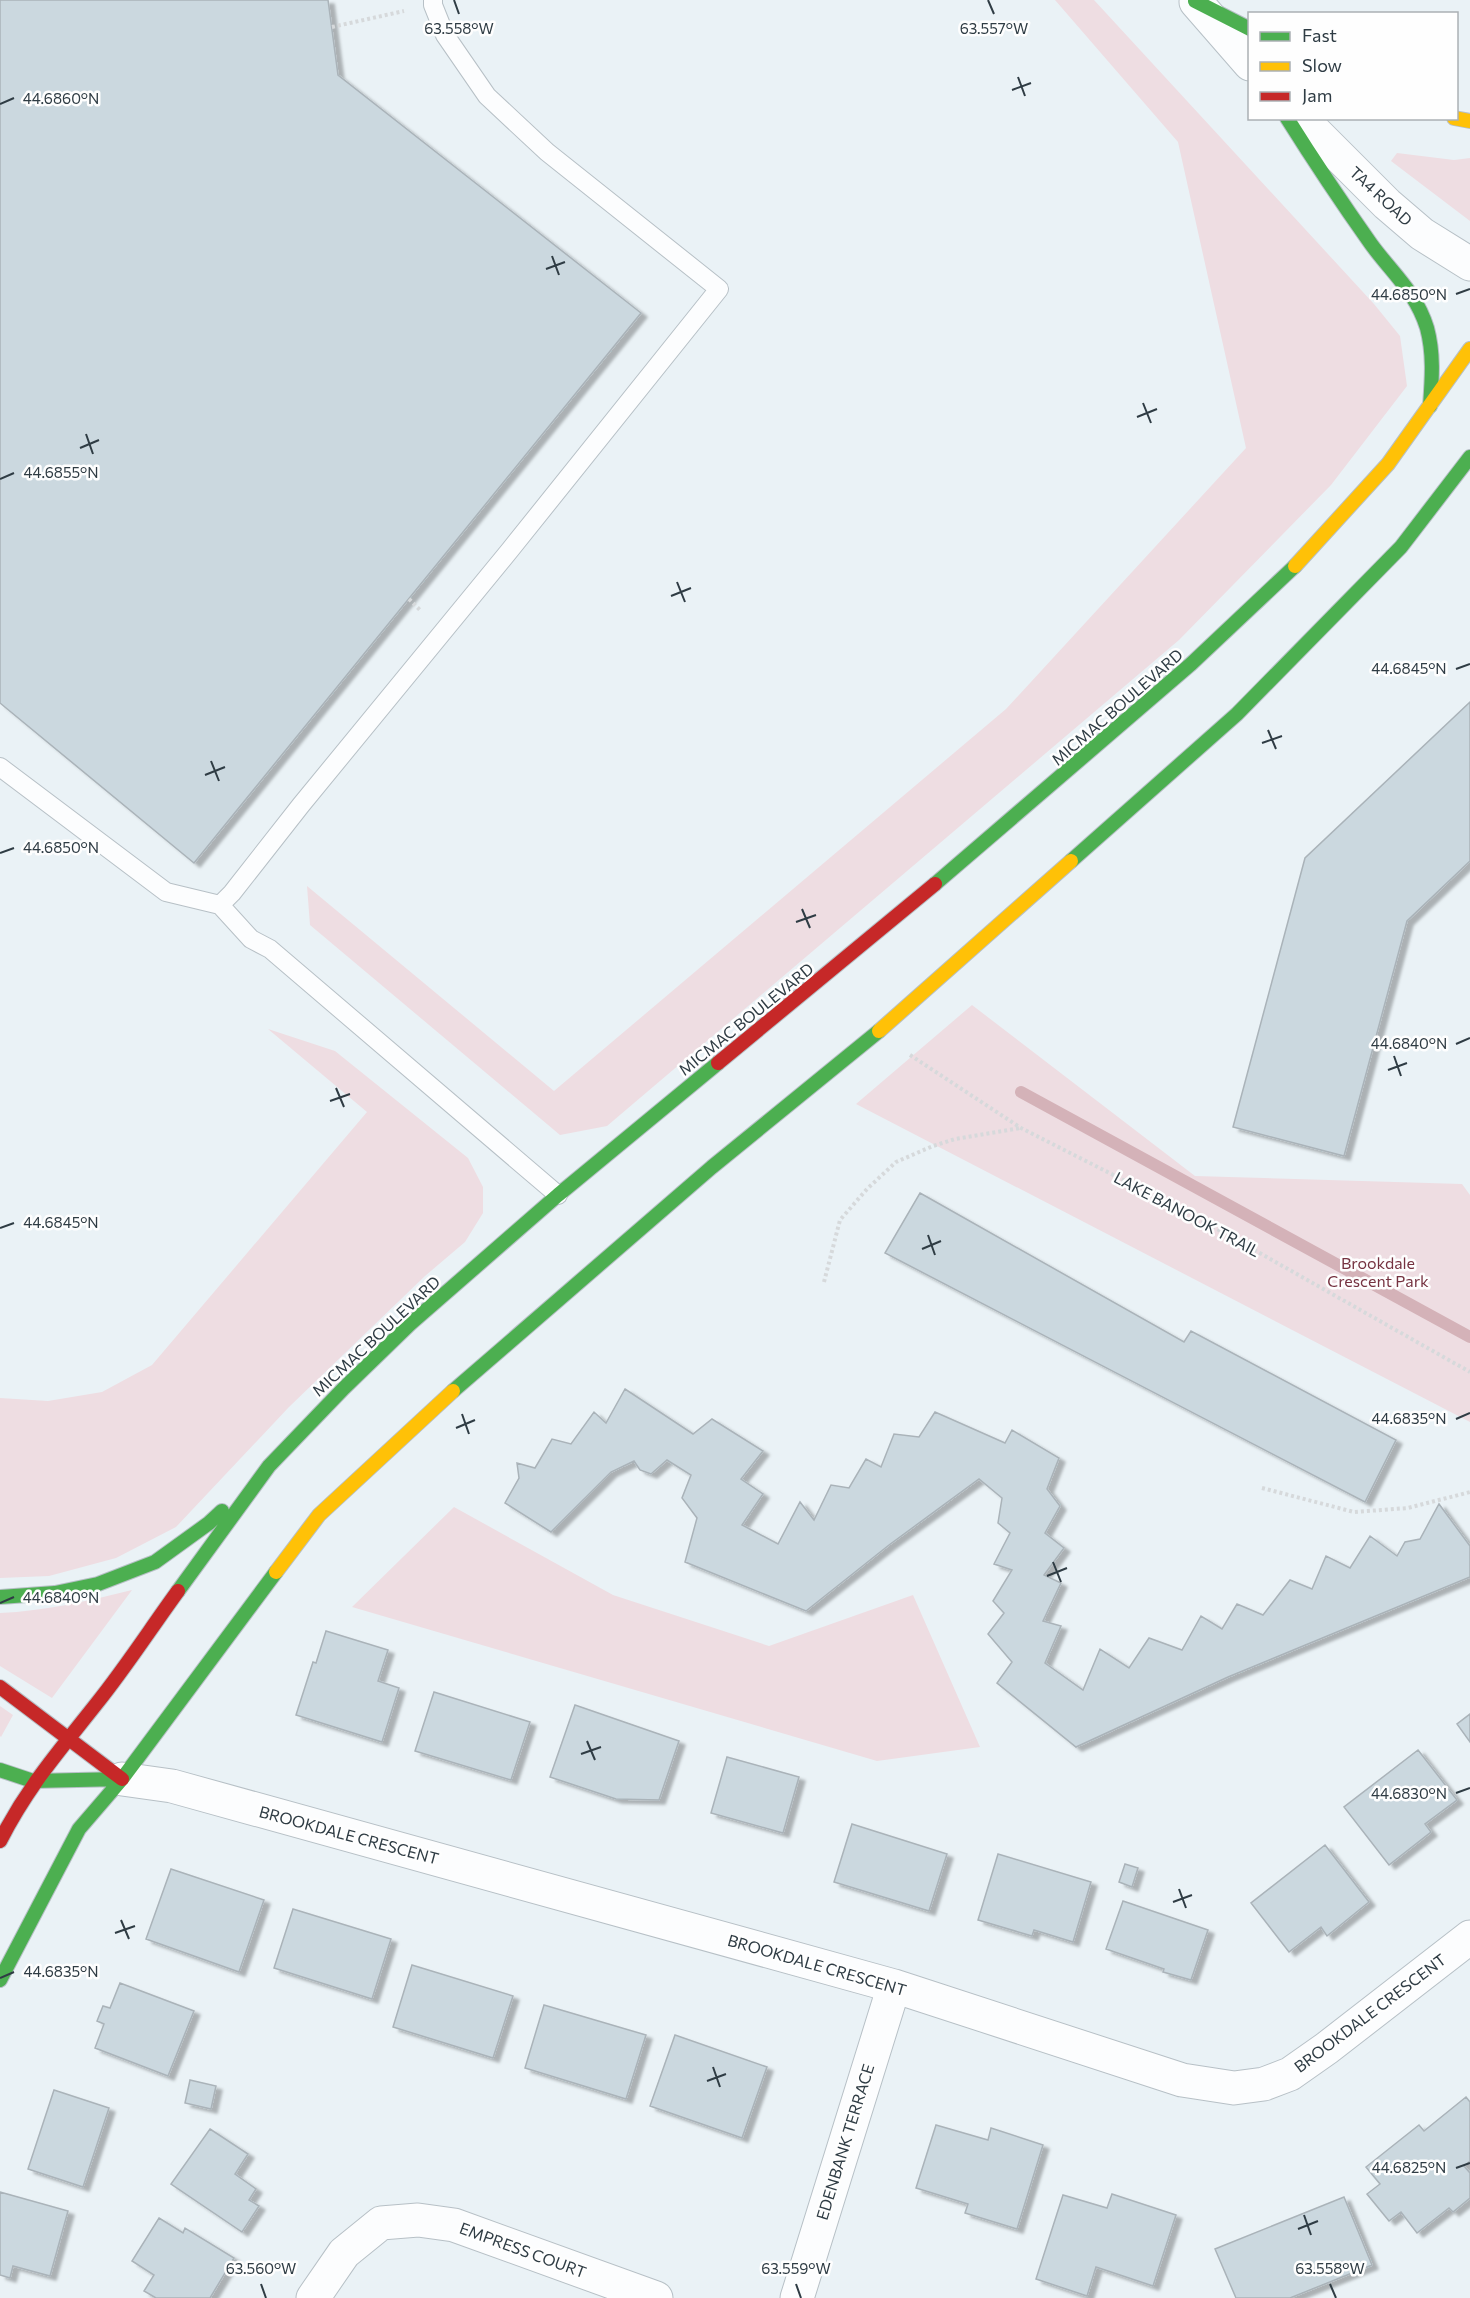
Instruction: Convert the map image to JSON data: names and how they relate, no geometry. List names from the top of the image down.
{
  "streets": {
    "street": [
      "TA4 ROAD",
      "MICMAC BOULEVARD",
      "BROOKDALE CRESCENT",
      "EDENBANK TERRACE",
      "EMPRESS COURT"
    ],
    "path": ["LAKE BANOOK TRAIL"]
  },
  "crossings": [
    ["BROOKDALE CRESCENT", "EDENBANK TERRACE"]
  ],
  "parks": ["Brookdale Crescent Park"],
  "legend": ["Fast", "Slow", "Jam"],
  "coordinates": [
    "63.558°W",
    "63.557°W",
    "44.6860°N",
    "44.6850°N",
    "44.6855°N",
    "44.6845°N",
    "44.6840°N",
    "44.6835°N",
    "44.6830°N",
    "44.6825°N",
    "63.560°W",
    "63.559°W"
  ]
}
